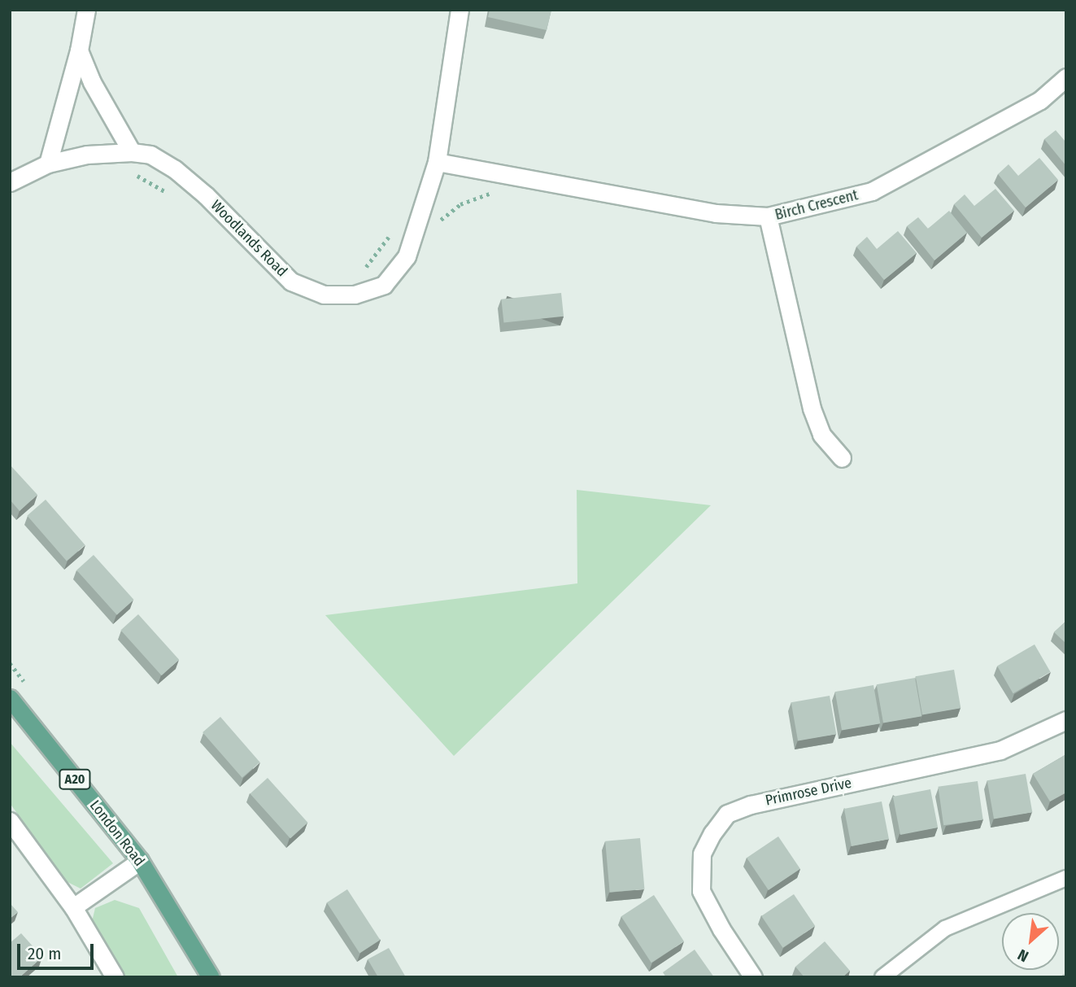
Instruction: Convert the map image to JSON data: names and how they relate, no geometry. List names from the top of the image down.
{
  "streets": {
    "main road": ["A20", "London Road"],
    "street": ["Birch Crescent", "Woodlands Road", "Primrose Drive"]
  },
  "crossings": [
    ["Birch Crescent", "Woodlands Road"]
  ],
  "scale_bar": "20 m",
  "north": "bottom left"
}
